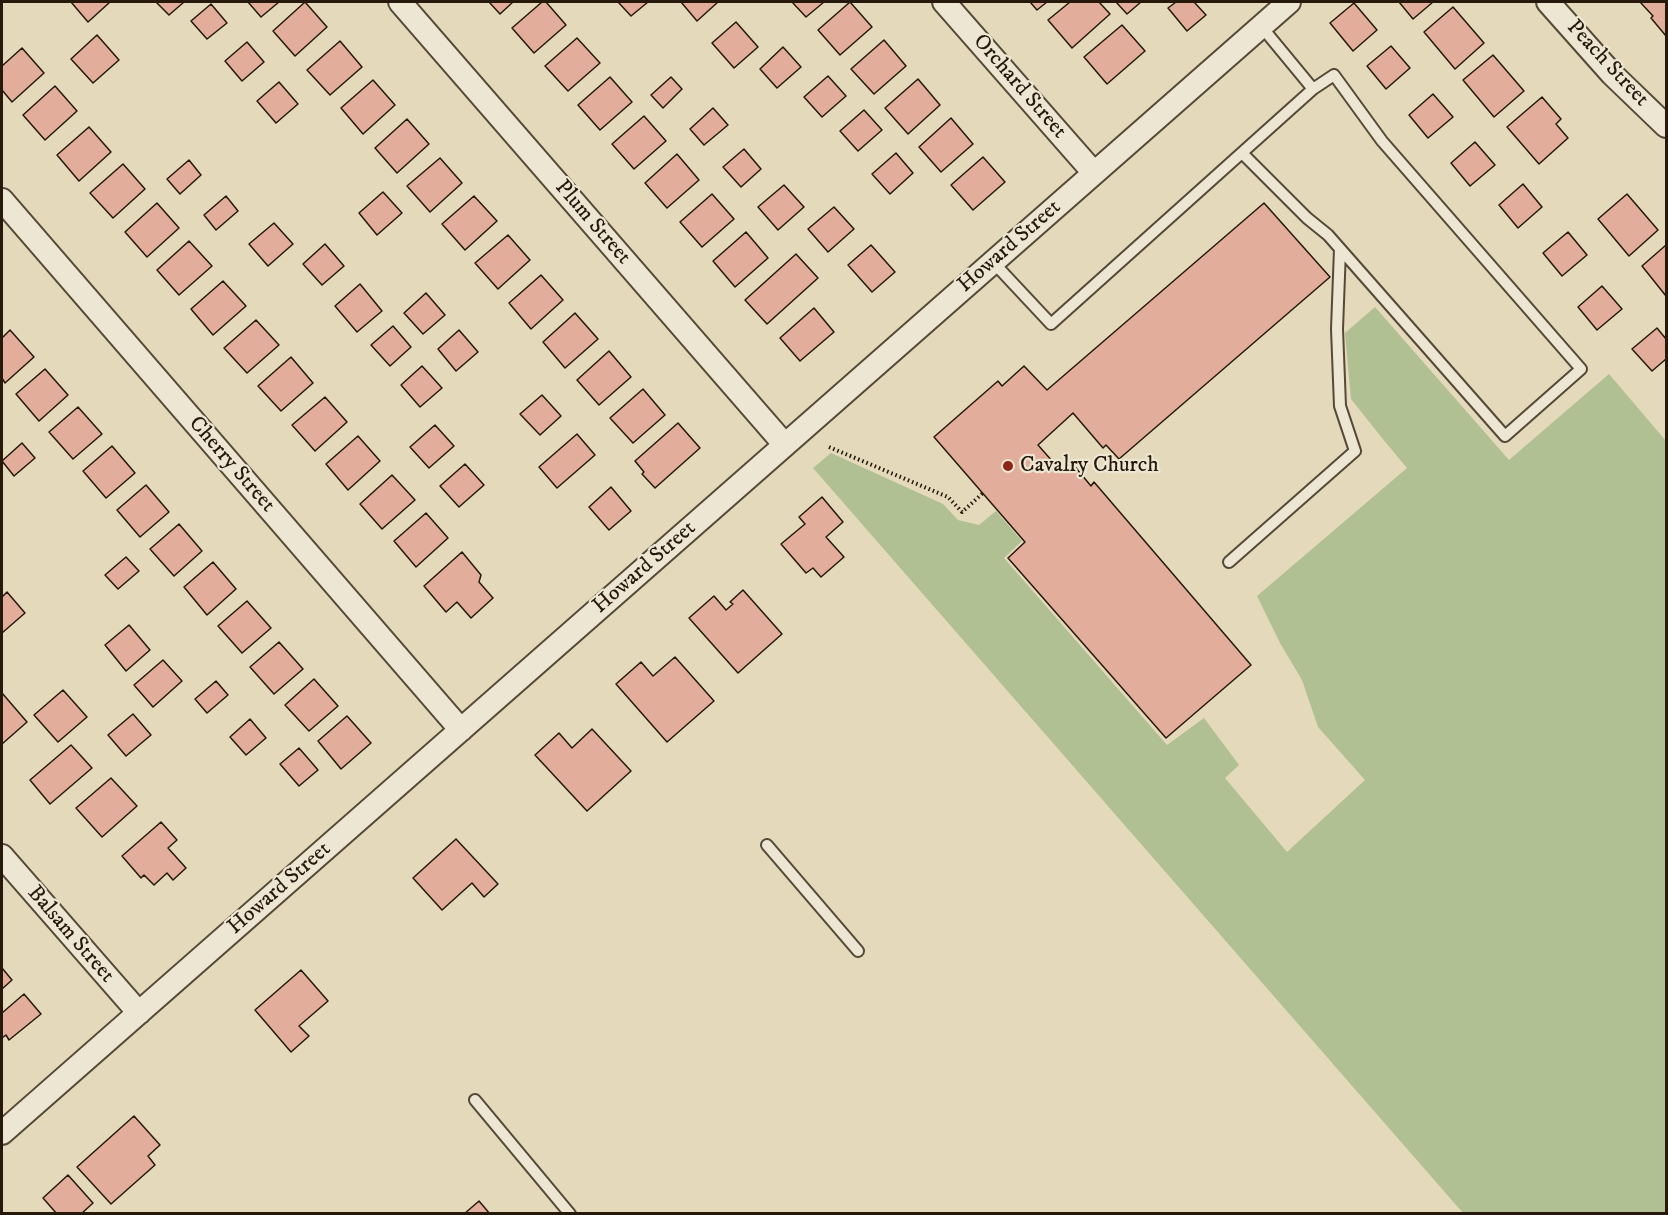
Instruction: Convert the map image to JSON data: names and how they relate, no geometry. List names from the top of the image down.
{
  "streets": {
    "street": [
      "Peach Street",
      "Orchard Street",
      "Plum Street",
      "Howard Street",
      "Cherry Street",
      "Balsam Street"
    ]
  },
  "crossings": [
    ["Orchard Street", "Howard Street"],
    ["Plum Street", "Howard Street"],
    ["Howard Street", "Cherry Street"],
    ["Howard Street", "Balsam Street"]
  ],
  "places": ["Cavalry Church"]
}
